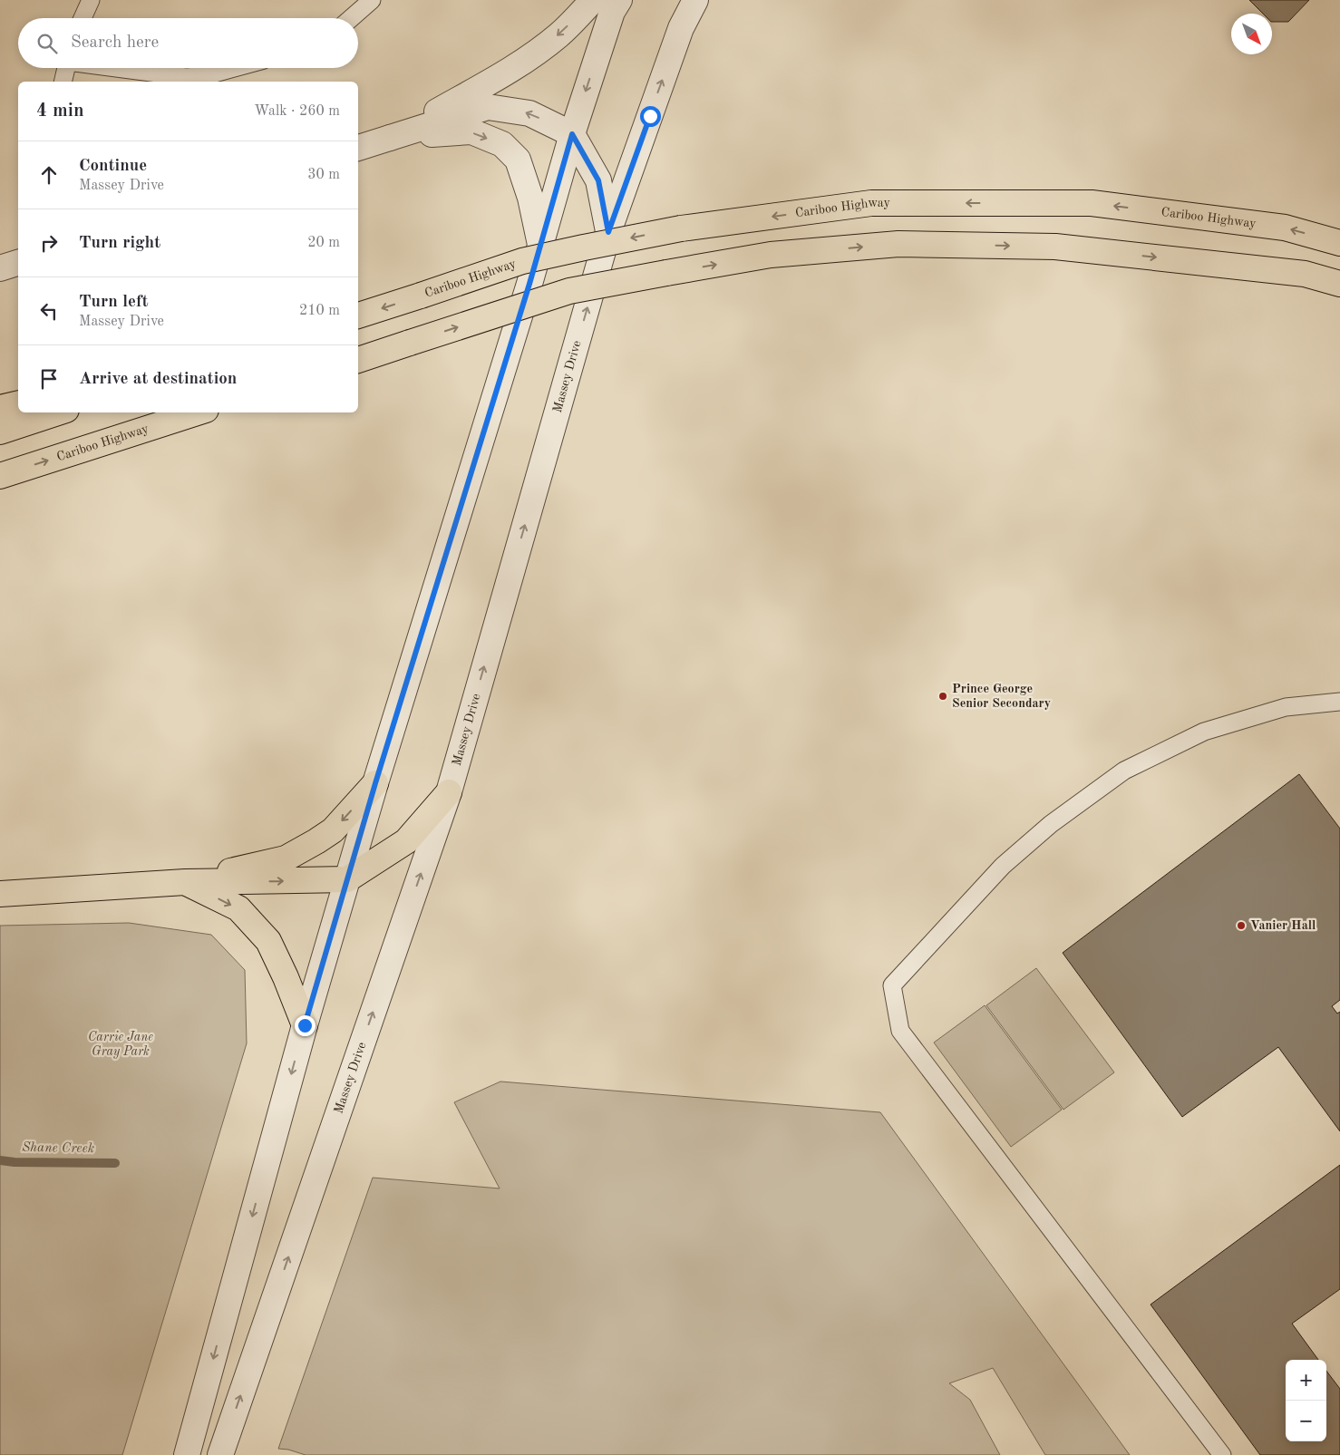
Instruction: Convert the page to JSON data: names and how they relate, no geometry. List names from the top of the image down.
{
  "streets": {
    "highway": ["Cariboo Highway"],
    "street": ["Massey Drive"]
  },
  "water": ["Shane Creek"],
  "parks": ["Carrie Jane Gray Park"],
  "places": ["Prince George Senior Secondary", "Vanier Hall"],
  "north": "bottom right",
  "page": {
    "search": "Search here",
    "heading": ["4 min", "Walk · 260 m"],
    "list": [
      ["Continue", "Massey Drive", "30 m"],
      ["Turn right", "20 m"],
      ["Turn left", "Massey Drive", "210 m"],
      "Arrive at destination"
    ],
    "map_buttons": ["+", "−"]
  }
}
